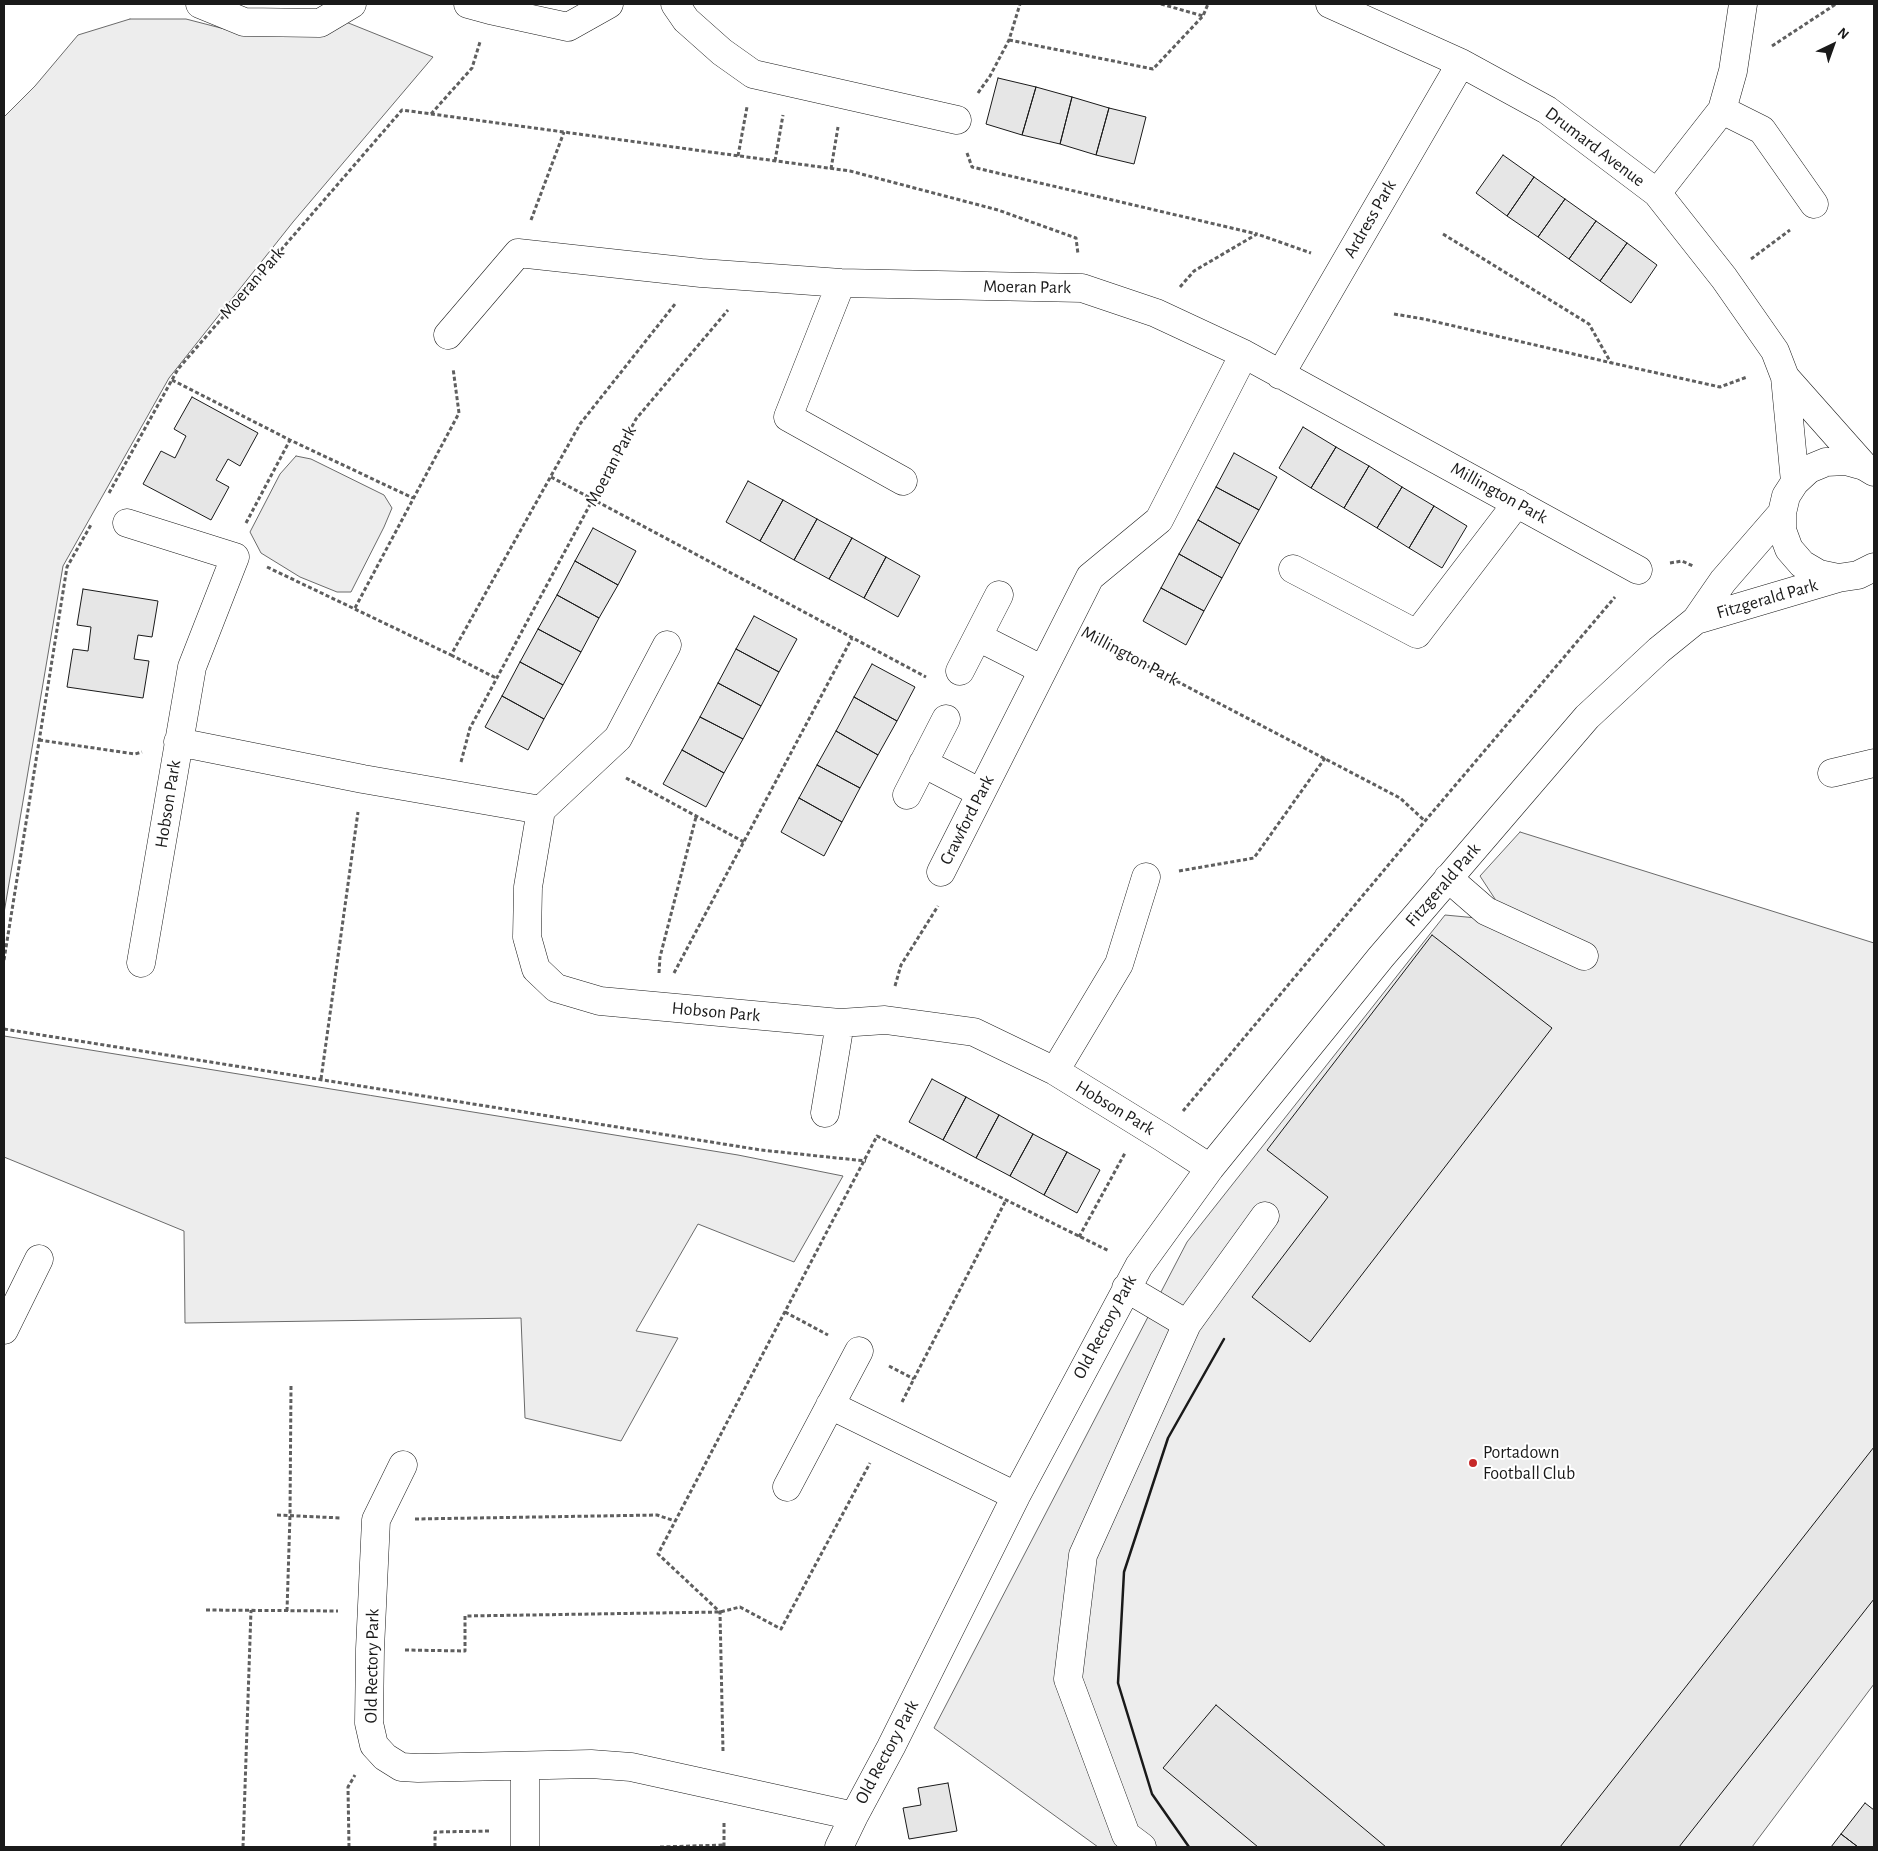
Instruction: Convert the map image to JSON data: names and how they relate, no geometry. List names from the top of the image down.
{
  "streets": {
    "street": [
      "Drumard Avenue",
      "Ardress Park",
      "Moeran Park",
      "Millington Park",
      "Fitzgerald Park",
      "Hobson Park",
      "Crawford Park",
      "Old Rectory Park"
    ]
  },
  "crossings": [
    ["Drumard Avenue", "Ardress Park"],
    ["Ardress Park", "Moeran Park"],
    ["Ardress Park", "Millington Park"],
    ["Moeran Park", "Millington Park"],
    ["Moeran Park", "Hobson Park"],
    ["Millington Park", "Crawford Park"],
    ["Fitzgerald Park", "Hobson Park"],
    ["Fitzgerald Park", "Old Rectory Park"],
    ["Hobson Park", "Crawford Park"],
    ["Hobson Park", "Old Rectory Park"]
  ],
  "places": ["Portadown Football Club"],
  "north": "top right"
}
